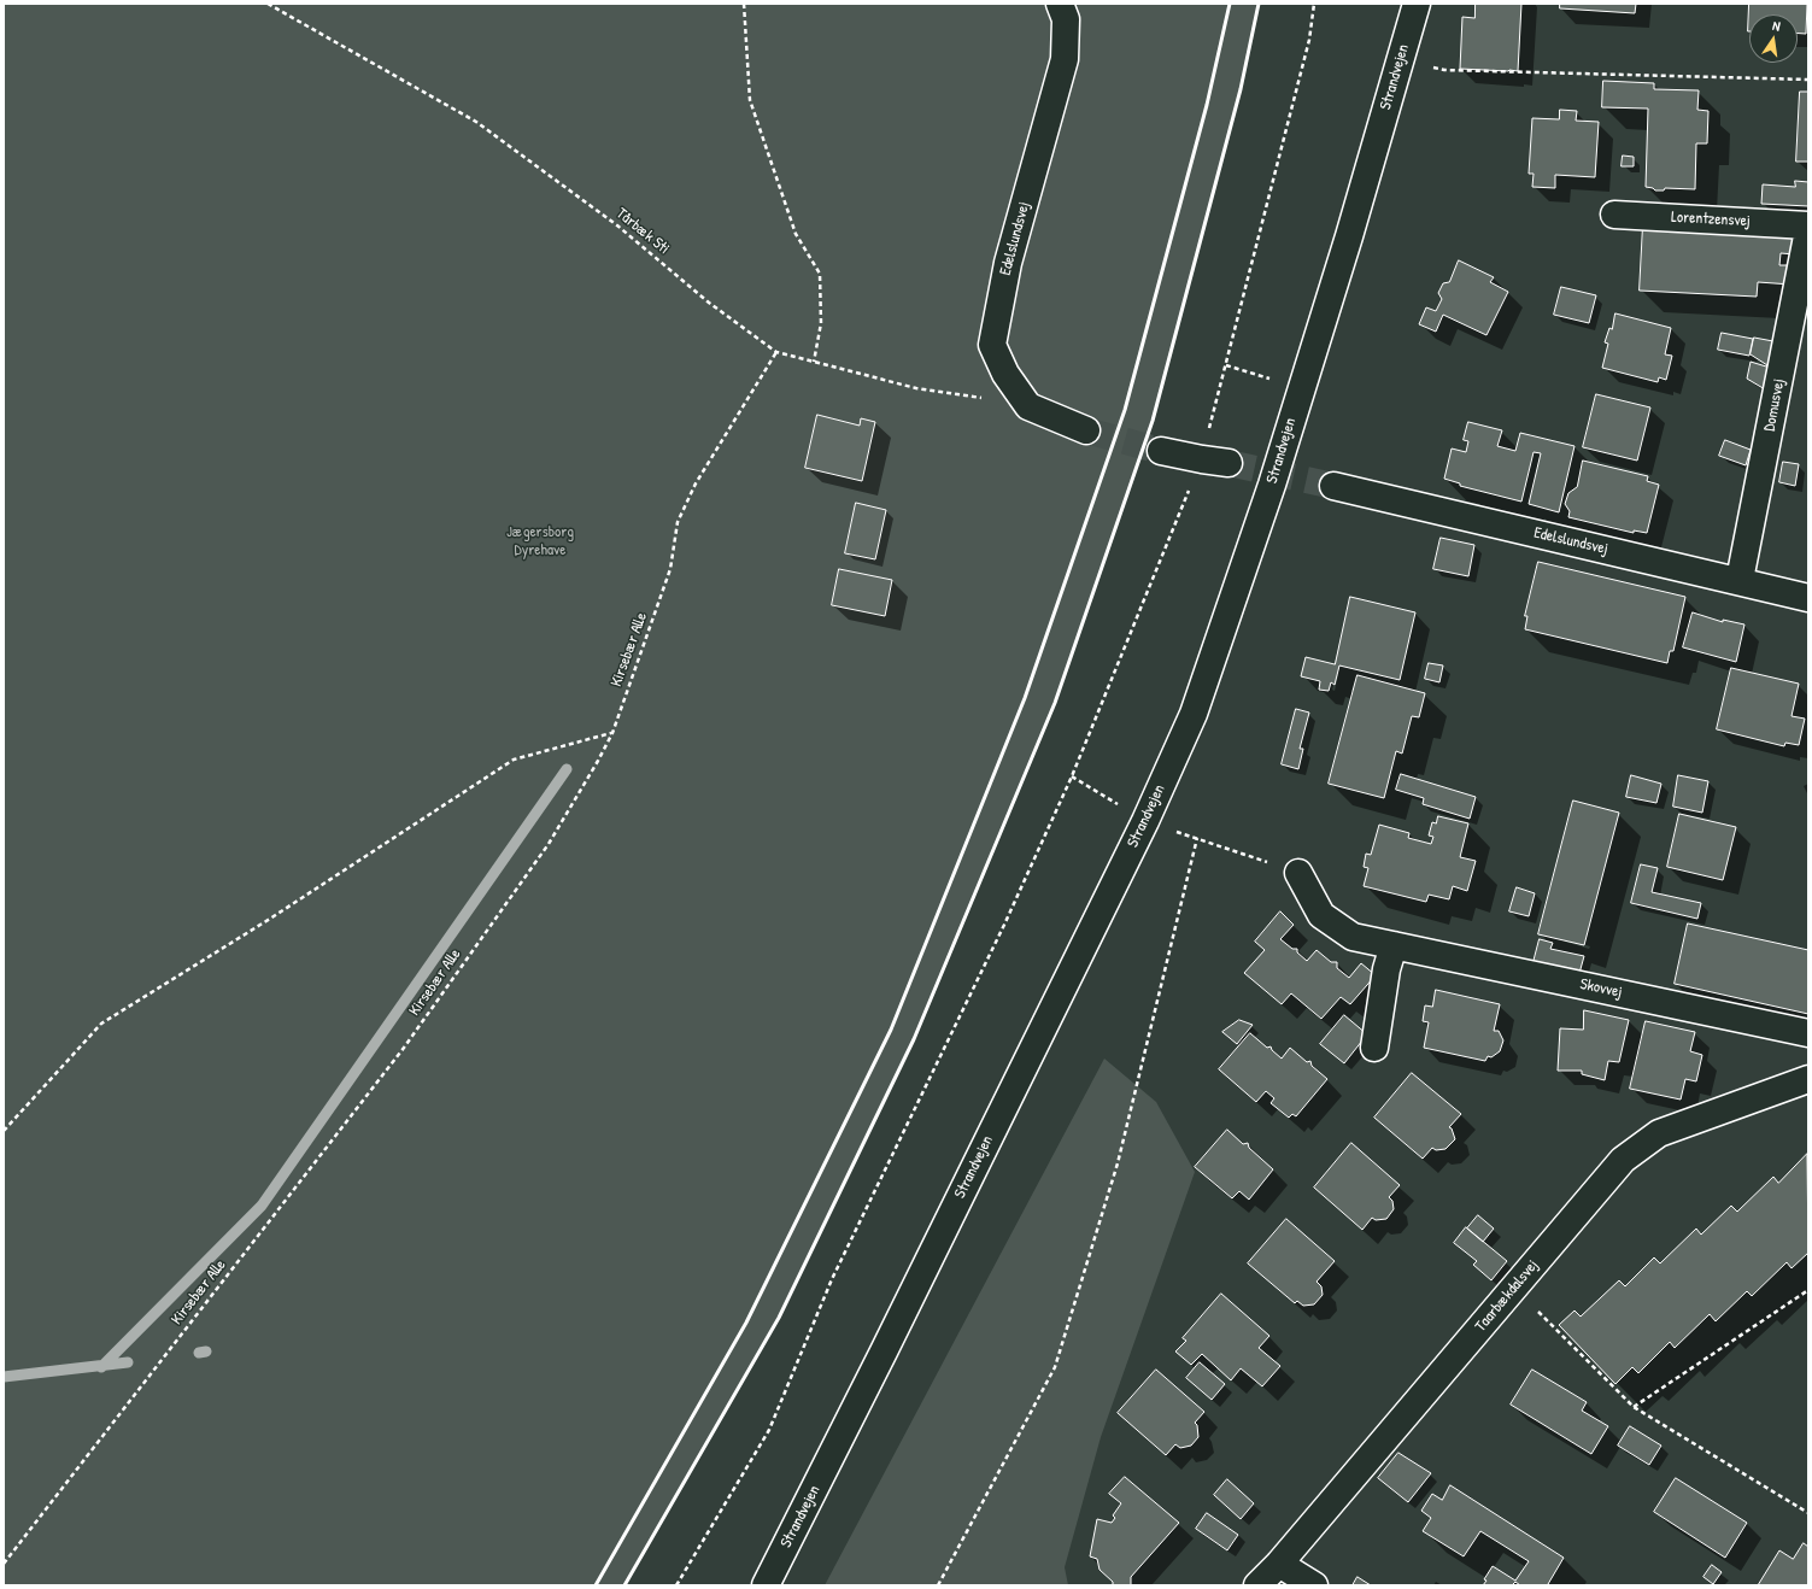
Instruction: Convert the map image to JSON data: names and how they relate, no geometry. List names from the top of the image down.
{
  "streets": {
    "street": [
      "Strandvejen",
      "Lorentzensvej",
      "Edelslundsvej",
      "Domusvej",
      "Skovvej",
      "Taarbækdalsvej"
    ],
    "path": ["Tårbæk Sti", "Kirsebær Alle"]
  },
  "crossings": [
    ["Tårbæk Sti", "Edelslundsvej"],
    ["Tårbæk Sti", "Kirsebær Alle"],
    ["Edelslundsvej", "Domusvej"]
  ],
  "parks": ["Jægersborg Dyrehave"],
  "north": "top"
}
